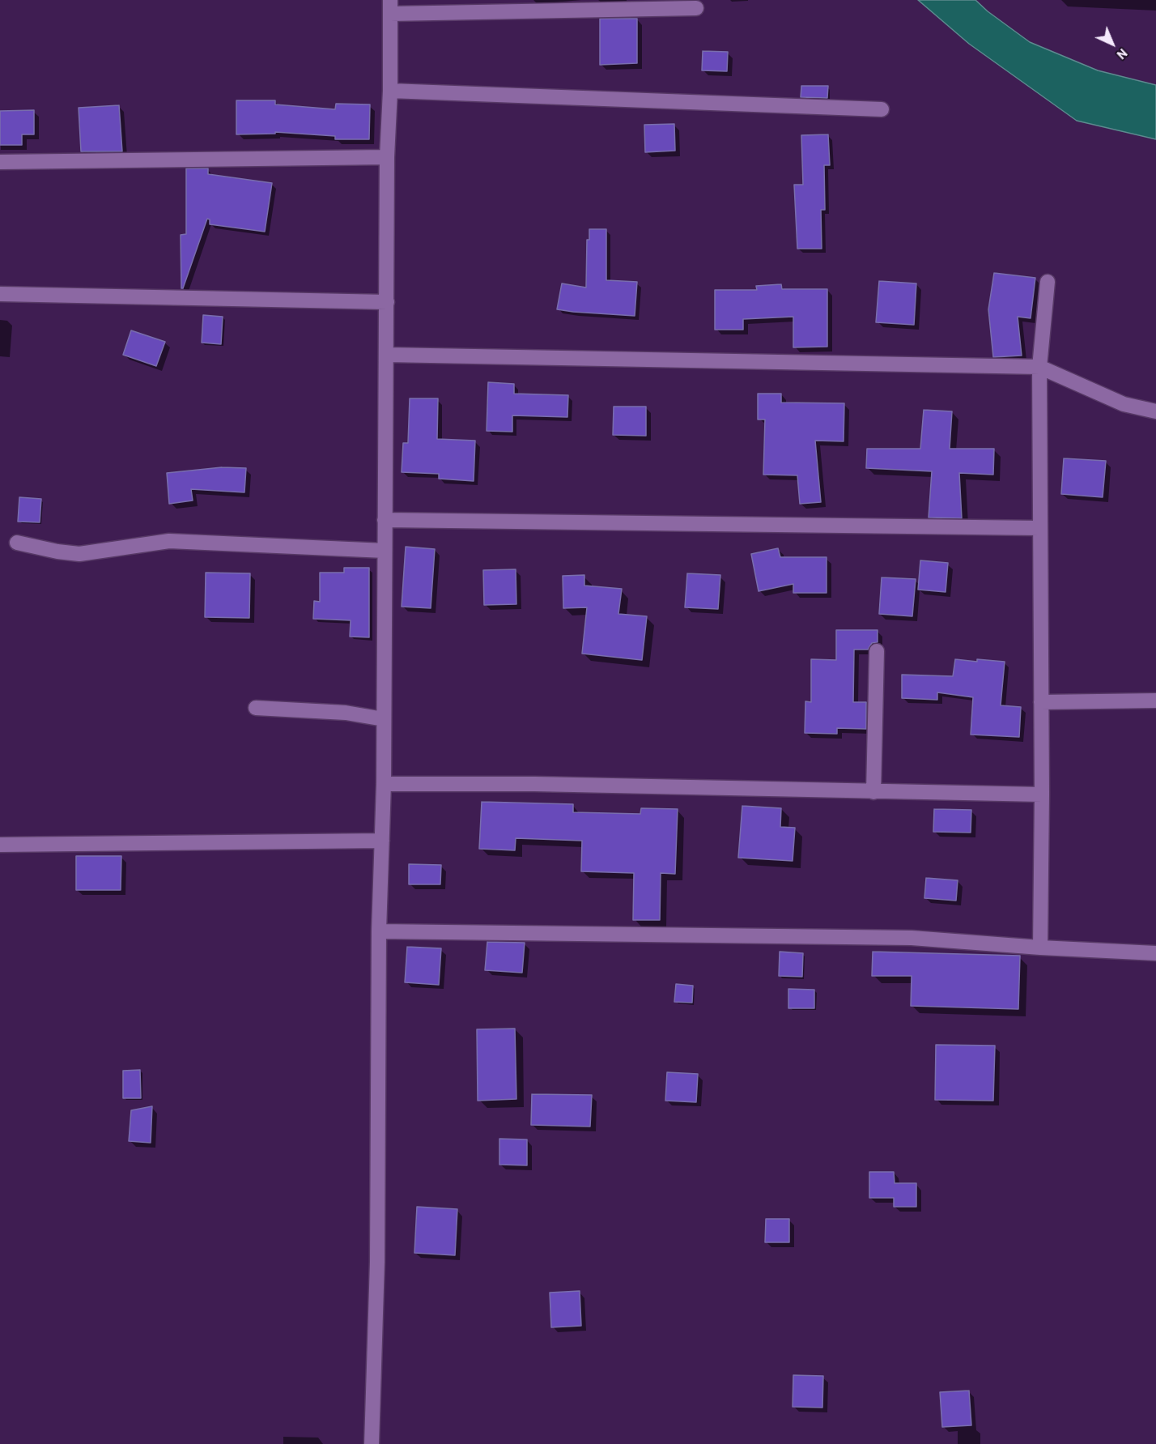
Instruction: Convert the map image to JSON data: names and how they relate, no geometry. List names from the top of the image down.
{
  "north": "bottom right"
}
